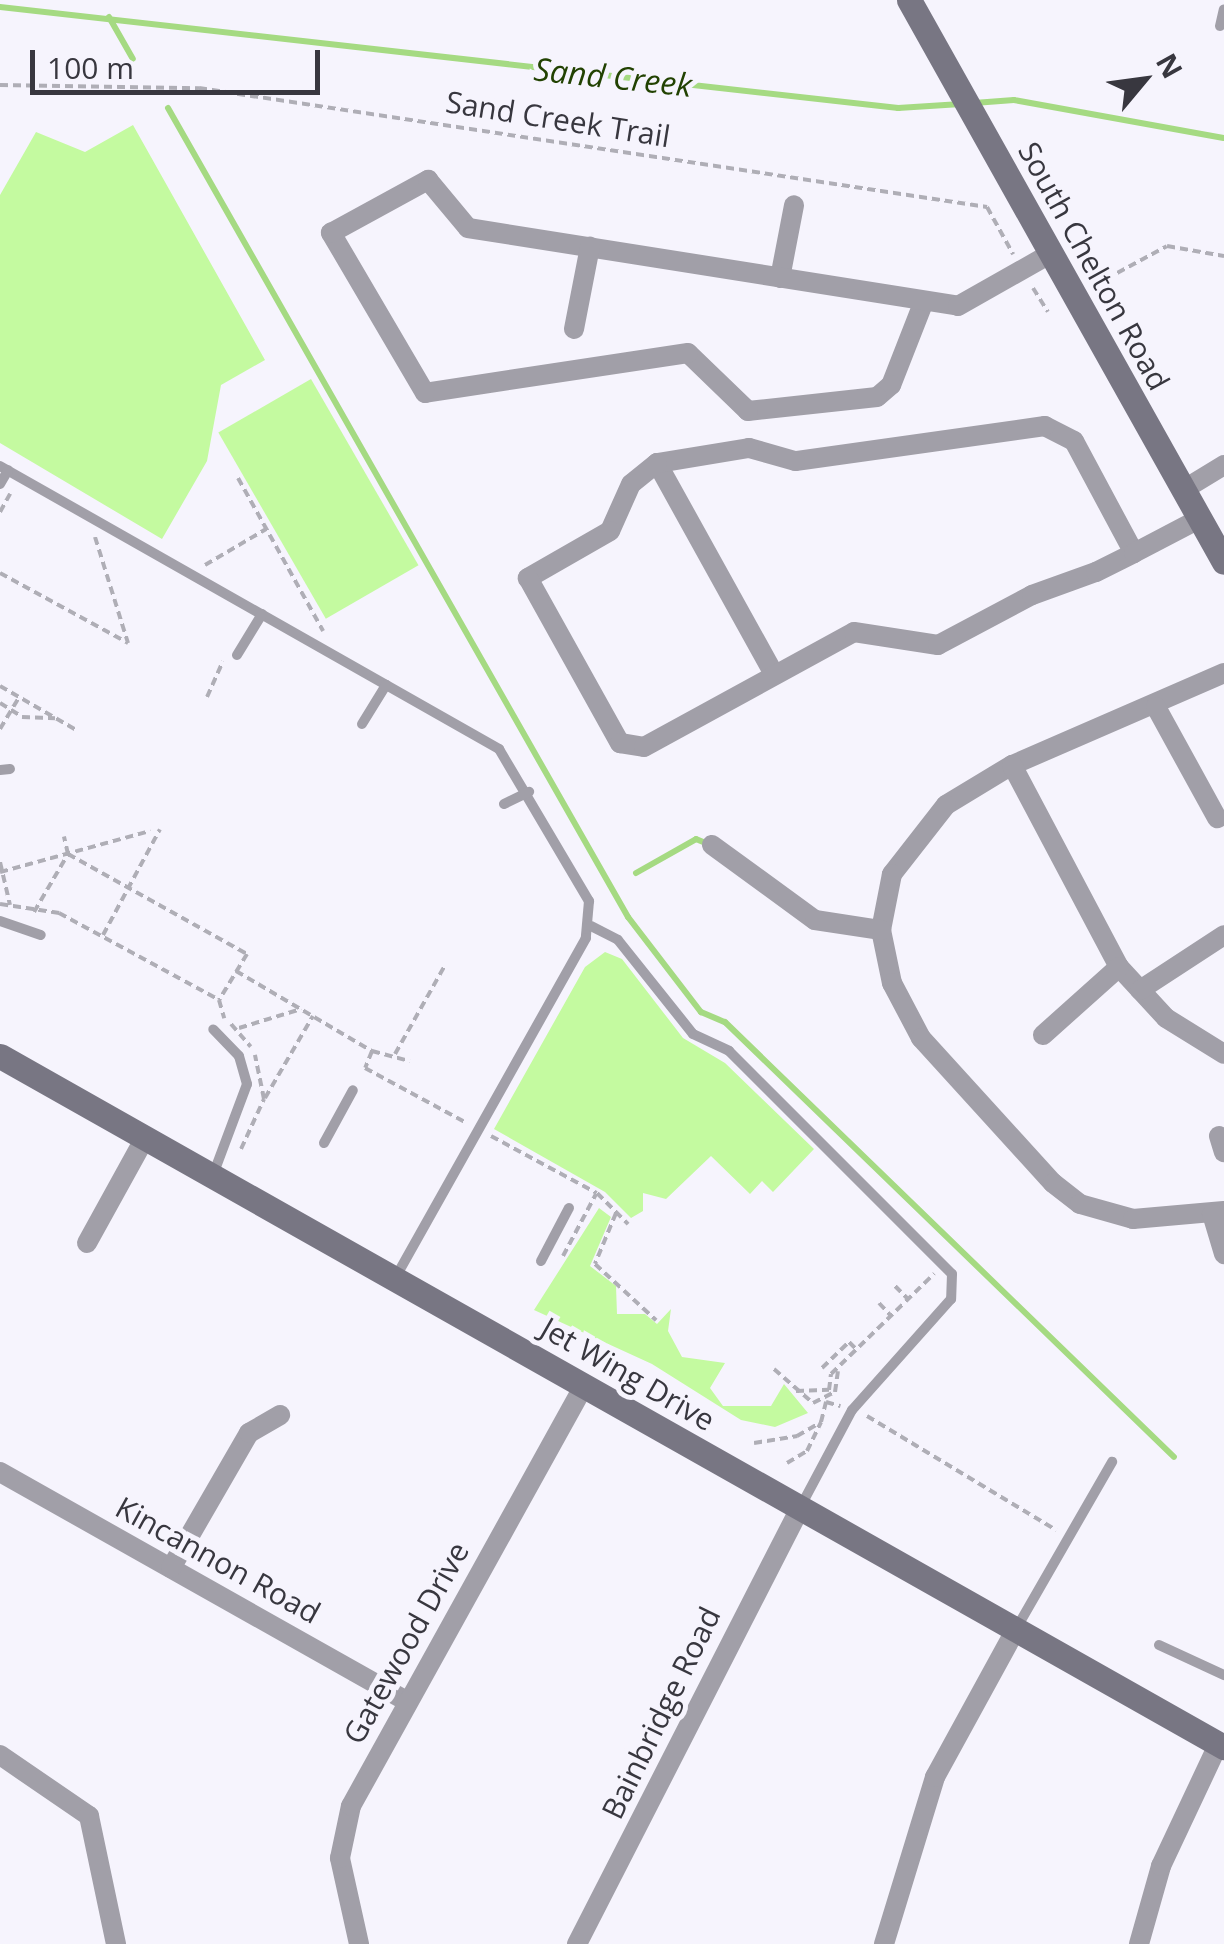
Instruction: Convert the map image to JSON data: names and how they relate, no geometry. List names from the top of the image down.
{
  "streets": {
    "main road": ["South Chelton Road", "Jet Wing Drive"],
    "street": ["Kincannon Road", "Gatewood Drive", "Bainbridge Road"],
    "path": ["Sand Creek Trail"]
  },
  "crossings": [
    ["Jet Wing Drive", "Gatewood Drive"],
    ["Jet Wing Drive", "Bainbridge Road"],
    ["Kincannon Road", "Gatewood Drive"]
  ],
  "water": ["Sand Creek"],
  "scale_bar": "100 m",
  "north": "top right"
}
